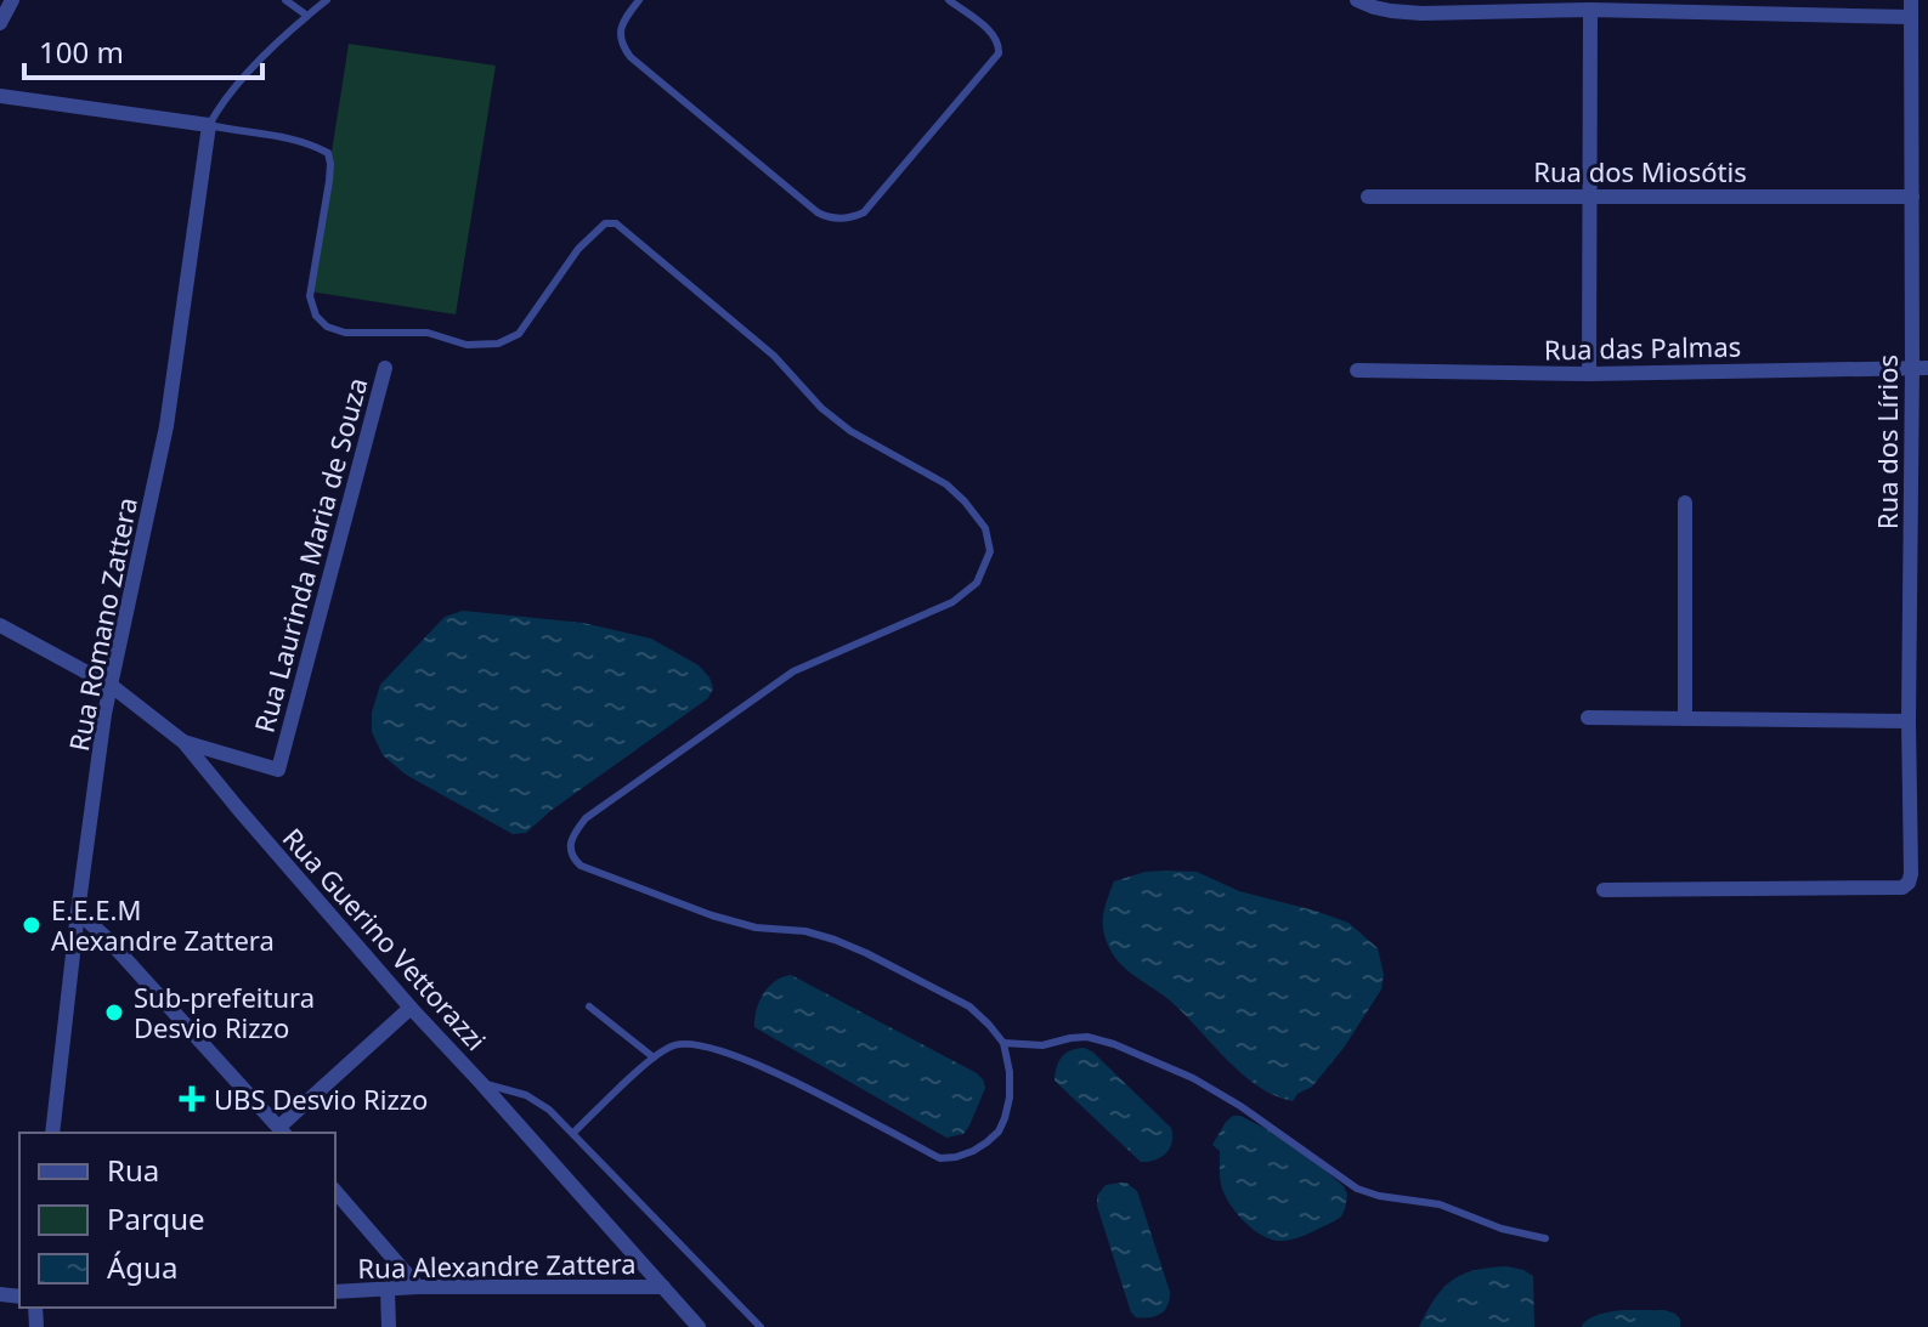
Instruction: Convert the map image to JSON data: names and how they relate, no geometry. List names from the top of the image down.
{
  "streets": {
    "street": [
      "Rua dos Miosótis",
      "Rua das Palmas",
      "Rua dos Lírios",
      "Rua Laurinda Maria de Souza",
      "Rua Romano Zattera",
      "Rua Guerino Vettorazzi",
      "Rua Alexandre Zattera"
    ]
  },
  "crossings": [
    ["Rua dos Miosótis", "Rua dos Lírios"],
    ["Rua das Palmas", "Rua dos Lírios"],
    ["Rua Laurinda Maria de Souza", "Rua Guerino Vettorazzi"],
    ["Rua Romano Zattera", "Rua Guerino Vettorazzi"],
    ["Rua Guerino Vettorazzi", "Rua Alexandre Zattera"]
  ],
  "places": {
    "other": ["E.E.E.M Alexandre Zattera", "Sub-prefeitura Desvio Rizzo"],
    "health": ["UBS Desvio Rizzo"]
  },
  "legend": ["Rua", "Parque", "Água"],
  "scale_bar": "100 m"
}
